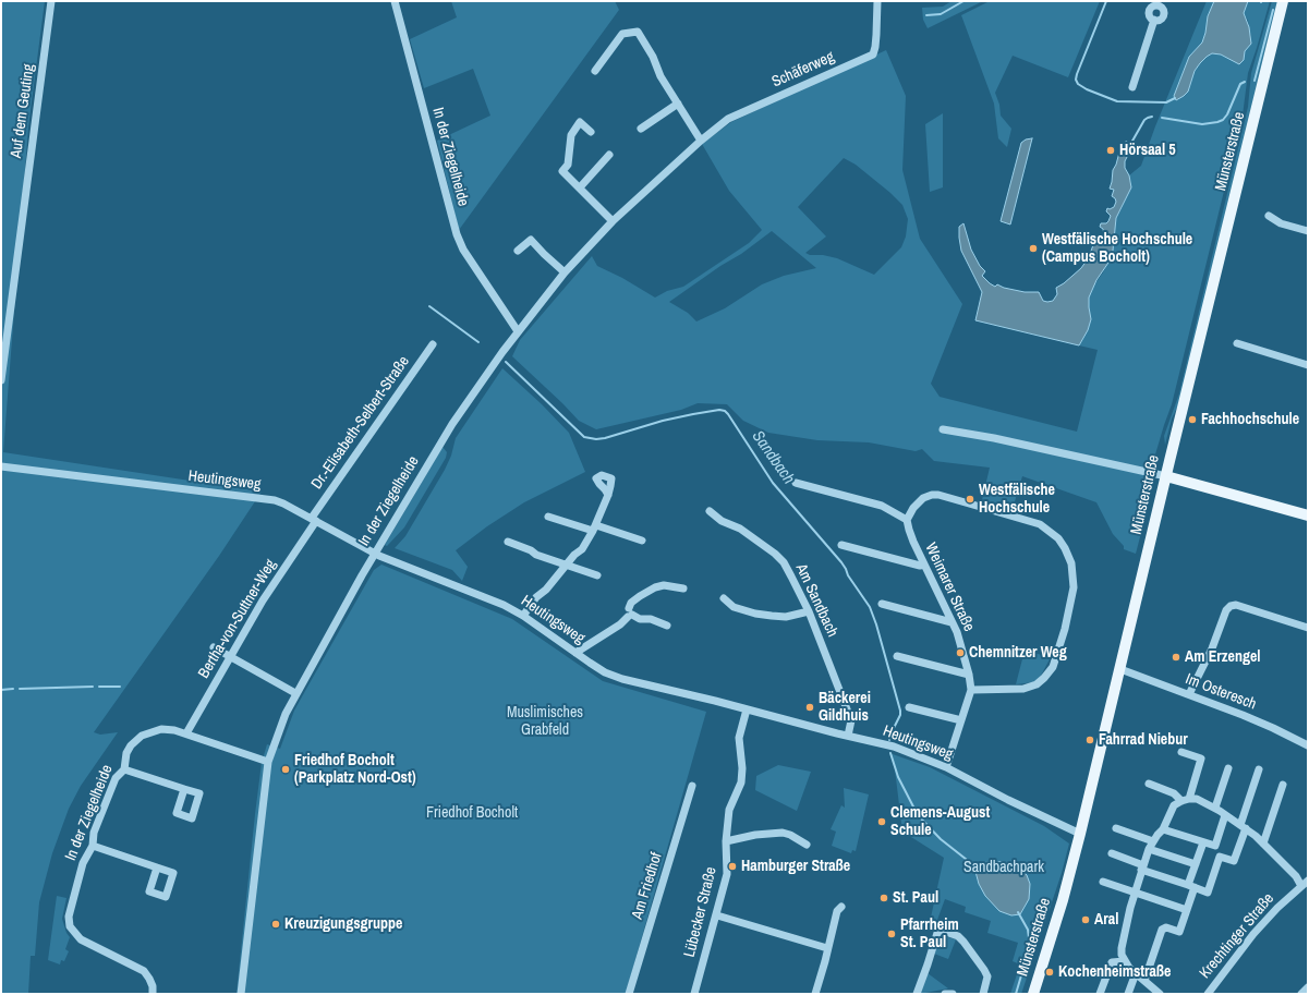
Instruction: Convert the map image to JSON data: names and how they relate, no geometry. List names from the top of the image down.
{
  "streets": {
    "main road": ["Münsterstraße"],
    "street": [
      "Schäferweg",
      "Auf dem Geuting",
      "In der Ziegelheide",
      "Dr.-Elisabeth-Selbert-Straße",
      "Heutingsweg",
      "Weimarer Straße",
      "Am Sandbach",
      "Bertha-von-Suttner-Weg",
      "Im Osteresch",
      "Am Friedhof",
      "Lübecker Straße",
      "Krechtinger Straße"
    ]
  },
  "crossings": [
    ["Schäferweg", "In der Ziegelheide"],
    ["Münsterstraße", "Heutingsweg"],
    ["Münsterstraße", "Im Osteresch"],
    ["In der Ziegelheide", "Heutingsweg"],
    ["In der Ziegelheide", "Bertha-von-Suttner-Weg"],
    ["Dr.-Elisabeth-Selbert-Straße", "Heutingsweg"],
    ["Dr.-Elisabeth-Selbert-Straße", "Bertha-von-Suttner-Weg"],
    ["Heutingsweg", "Weimarer Straße"],
    ["Heutingsweg", "Am Sandbach"],
    ["Heutingsweg", "Bertha-von-Suttner-Weg"],
    ["Heutingsweg", "Lübecker Straße"]
  ],
  "water": ["Sandbach"],
  "parks": ["Muslimisches Grabfeld", "Friedhof Bocholt", "Sandbachpark"],
  "places": [
    "Hörsaal 5",
    "Westfälische Hochschule (Campus Bocholt)",
    "Fachhochschule",
    "Westfälische Hochschule",
    "Chemnitzer Weg",
    "Am Erzengel",
    "Bäckerei Gildhuis",
    "Fahrrad Niebur",
    "Friedhof Bocholt (Parkplatz Nord-Ost)",
    "Clemens-August Schule",
    "Hamburger Straße",
    "St. Paul",
    "Aral",
    "Kreuzigungsgruppe",
    "Pfarrheim St. Paul",
    "Kochenheimstraße"
  ]
}
